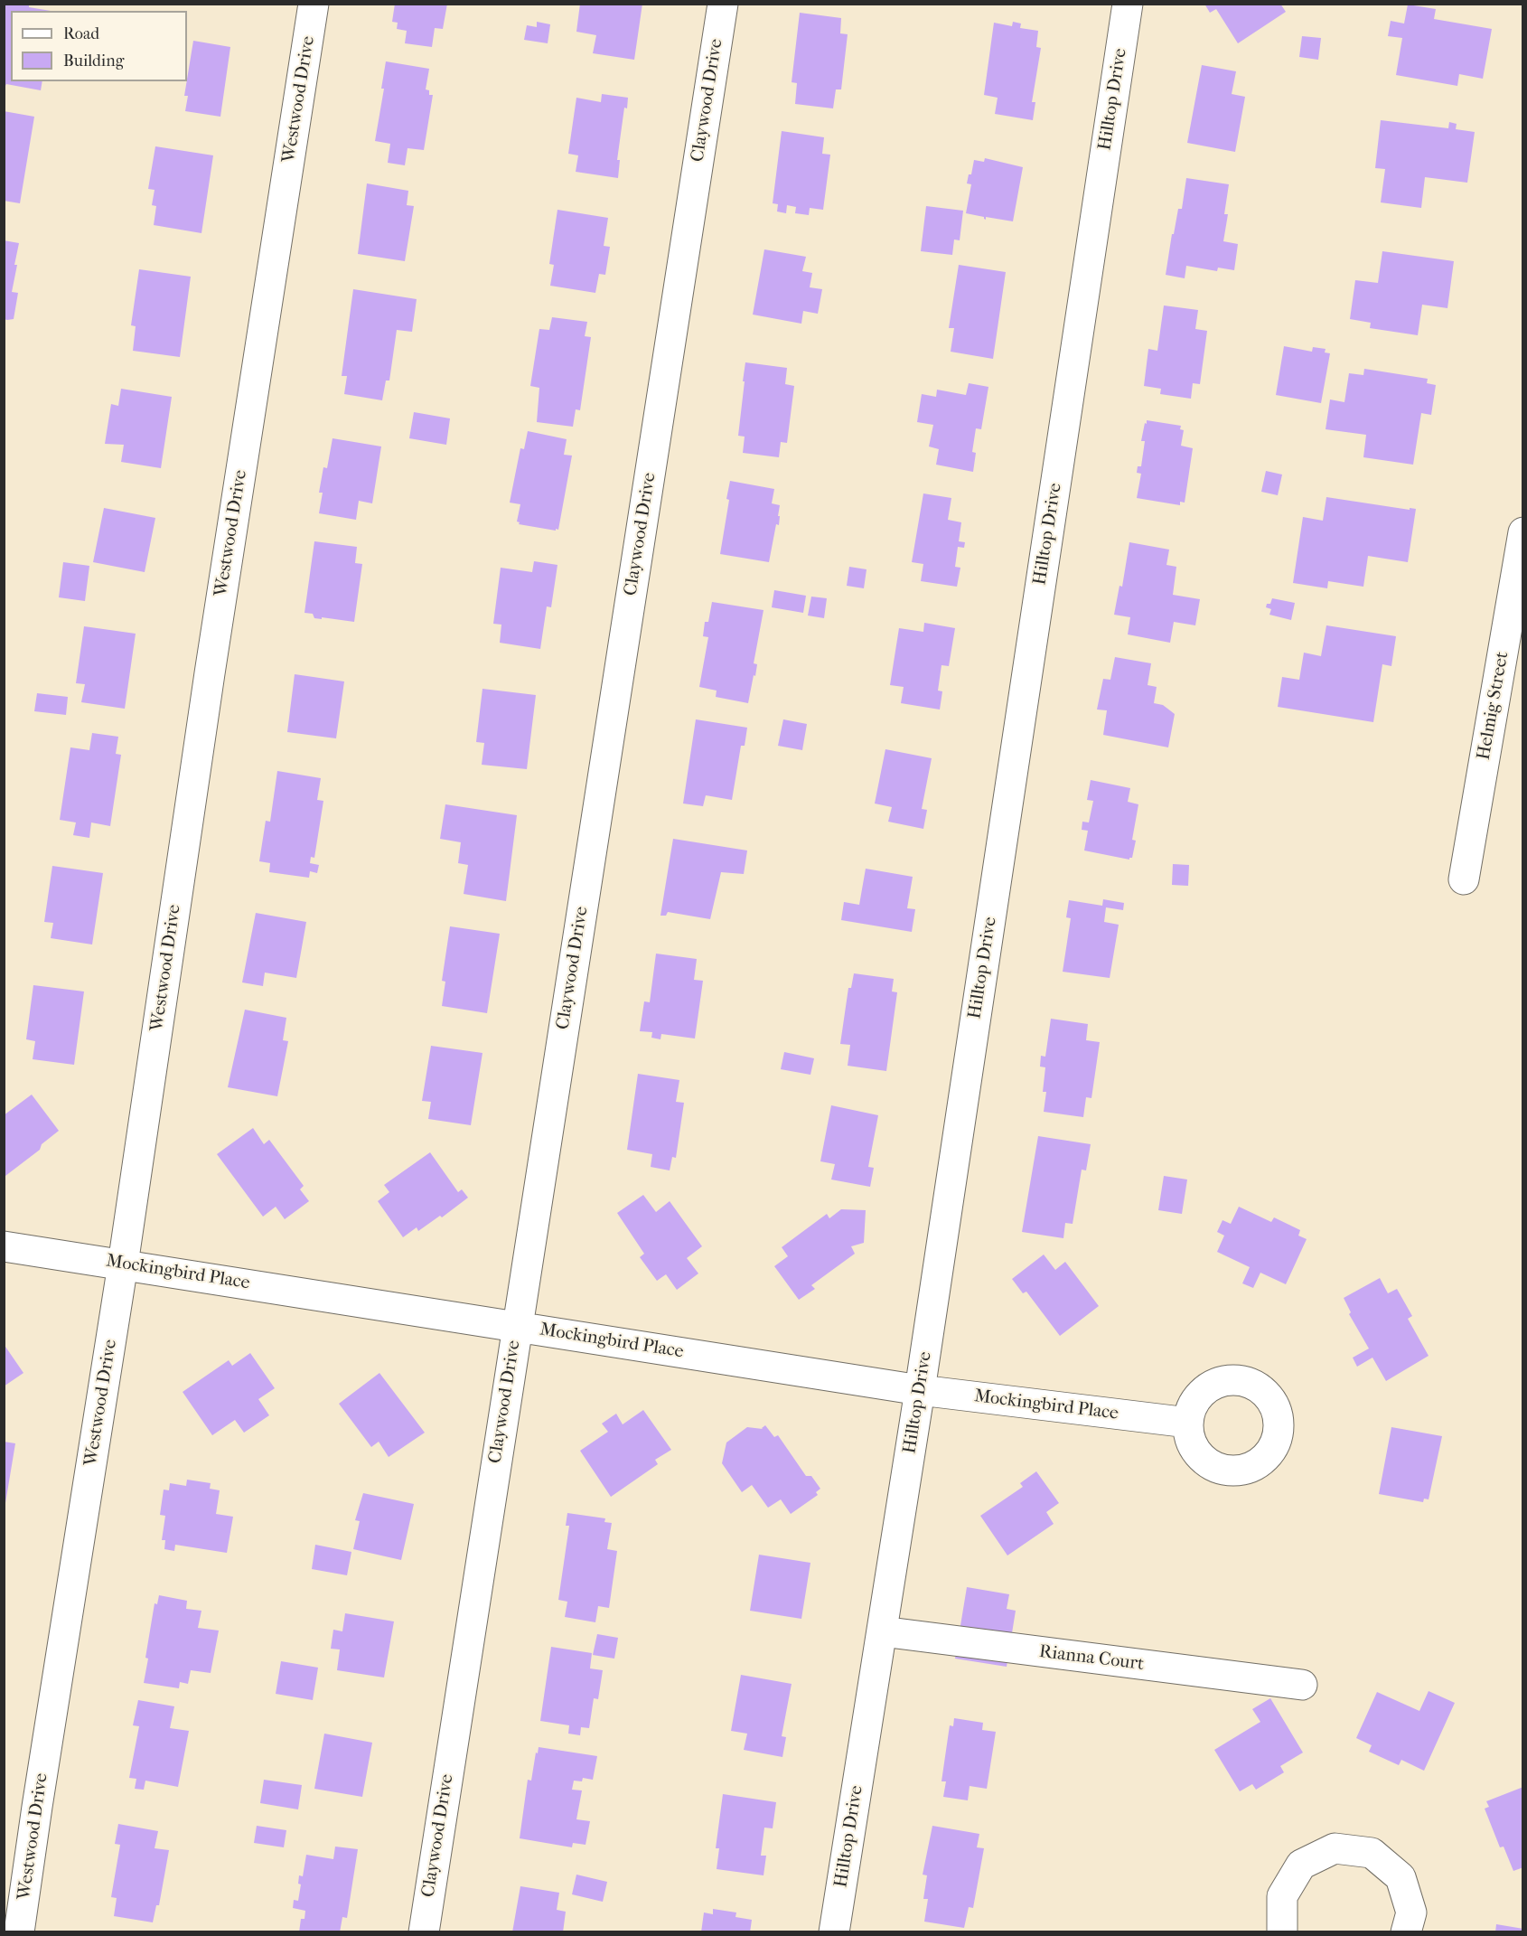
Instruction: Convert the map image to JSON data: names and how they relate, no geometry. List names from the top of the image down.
{
  "streets": {
    "street": [
      "Westwood Drive",
      "Hilltop Drive",
      "Claywood Drive",
      "Helmig Street",
      "Mockingbird Place",
      "Rianna Court"
    ]
  },
  "crossings": [
    ["Westwood Drive", "Mockingbird Place"],
    ["Hilltop Drive", "Mockingbird Place"],
    ["Hilltop Drive", "Rianna Court"],
    ["Claywood Drive", "Mockingbird Place"]
  ],
  "legend": ["Road", "Building"]
}
